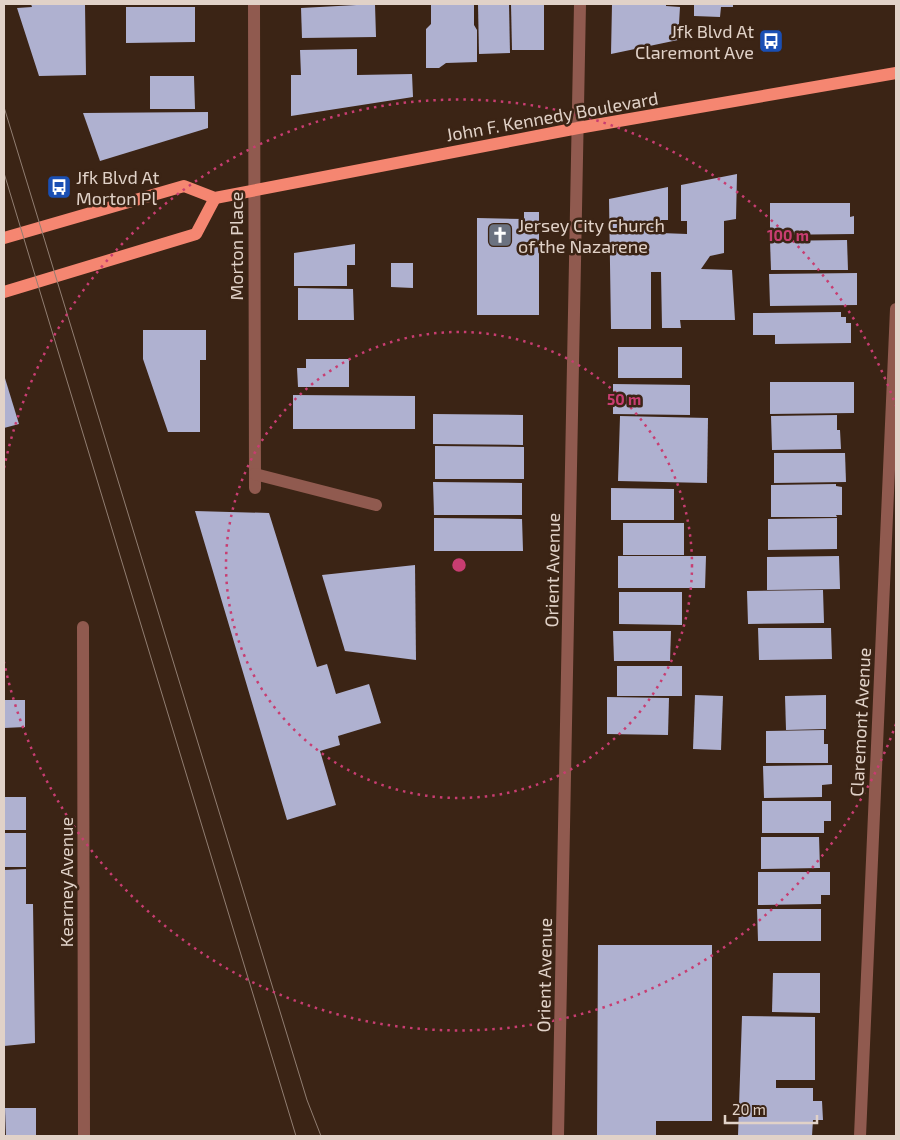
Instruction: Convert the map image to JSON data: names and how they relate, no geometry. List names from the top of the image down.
{
  "streets": {
    "main road": ["John F. Kennedy Boulevard"],
    "street": [
      "Morton Place",
      "Orient Avenue",
      "Claremont Avenue",
      "Kearney Avenue"
    ]
  },
  "crossings": [
    ["John F. Kennedy Boulevard", "Morton Place"],
    ["John F. Kennedy Boulevard", "Orient Avenue"]
  ],
  "places": {
    "bus stop": ["Jfk Blvd At Claremont Ave", "Jfk Blvd At Morton Pl"],
    "church": ["Jersey City Church of the Nazarene"]
  },
  "scale_bar": "20 m",
  "rings": ["100 m", "50 m"]
}
